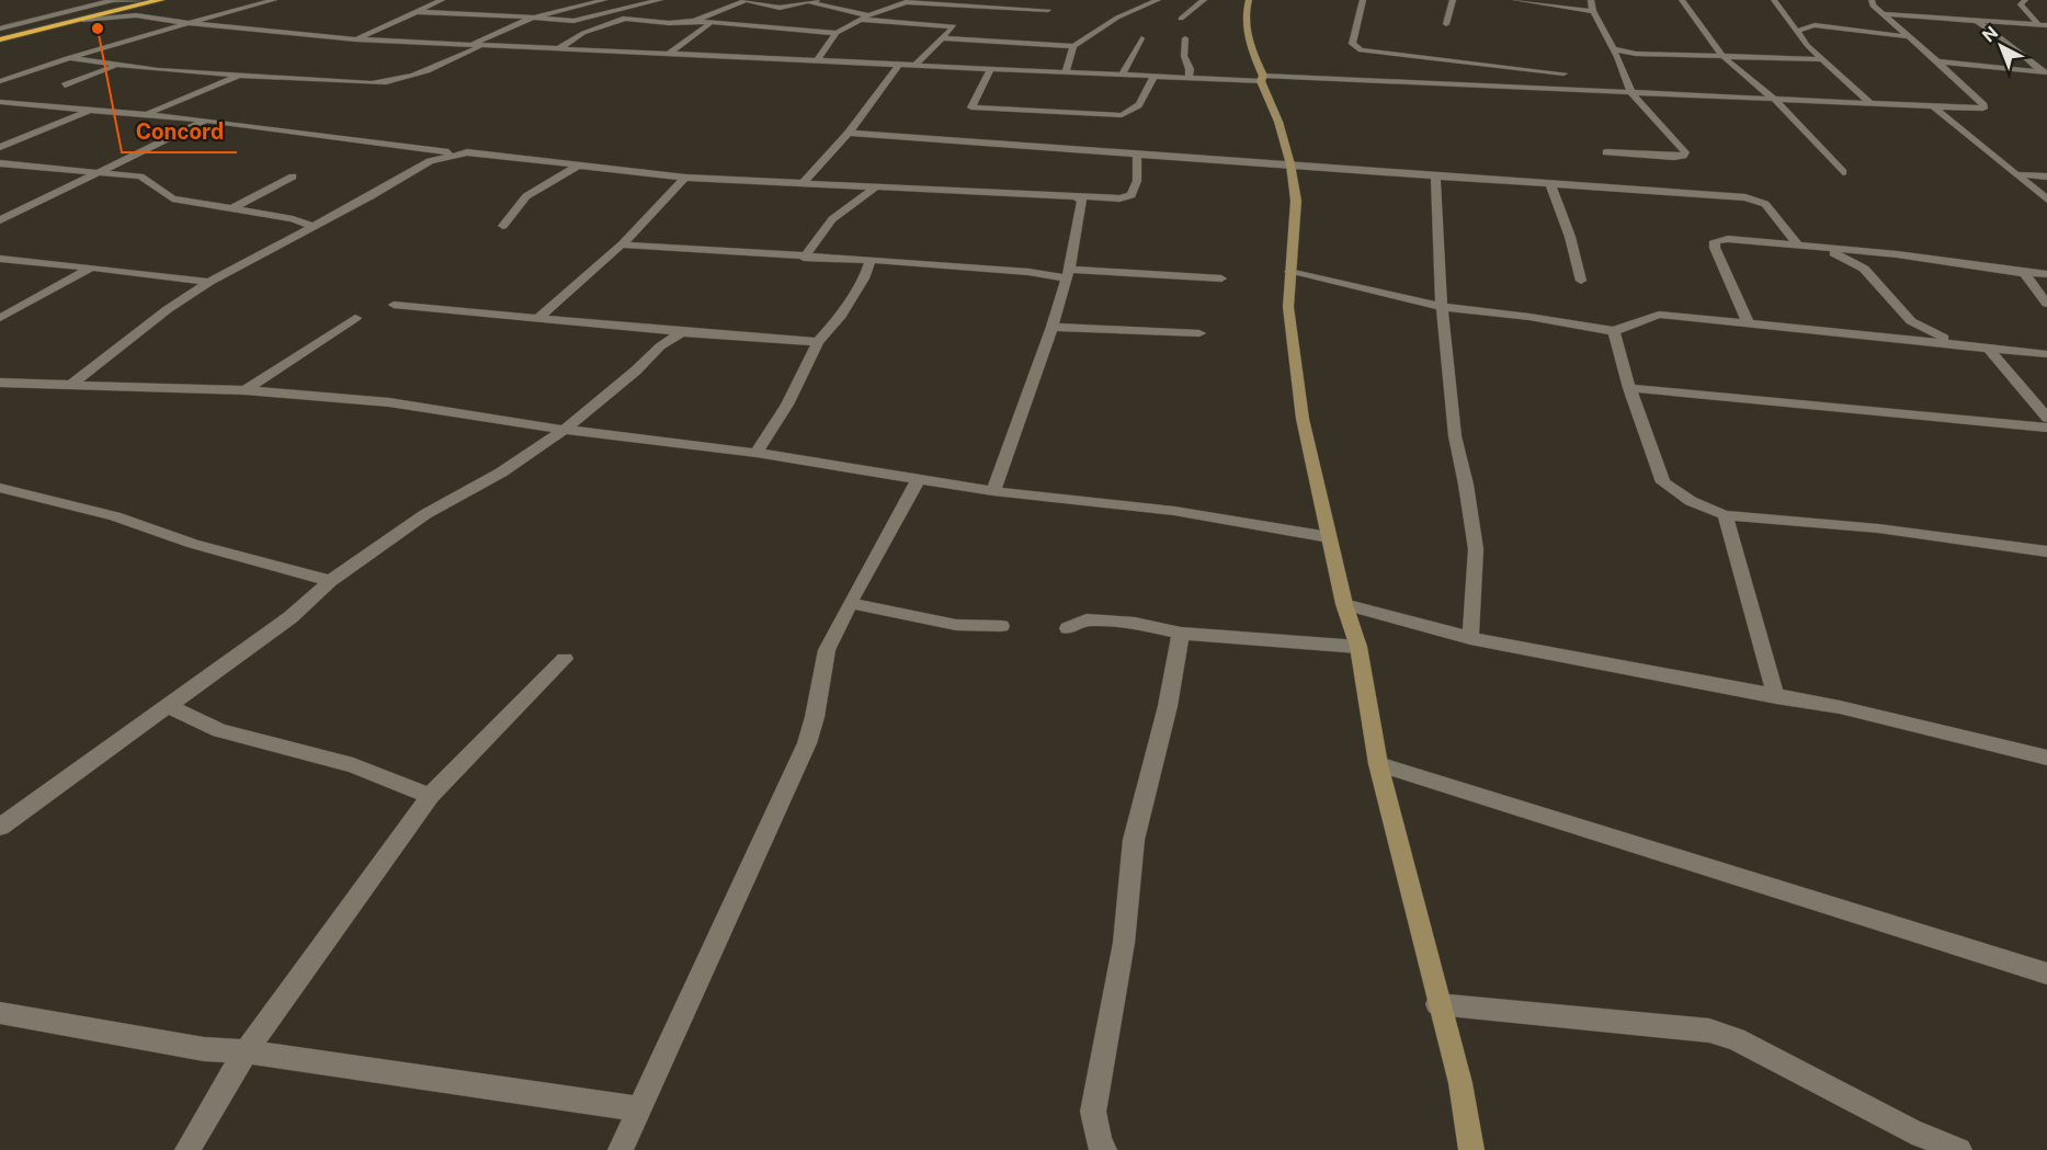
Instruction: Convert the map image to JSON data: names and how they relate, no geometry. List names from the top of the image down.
{
  "places": ["Concord"],
  "north": "top left"
}
